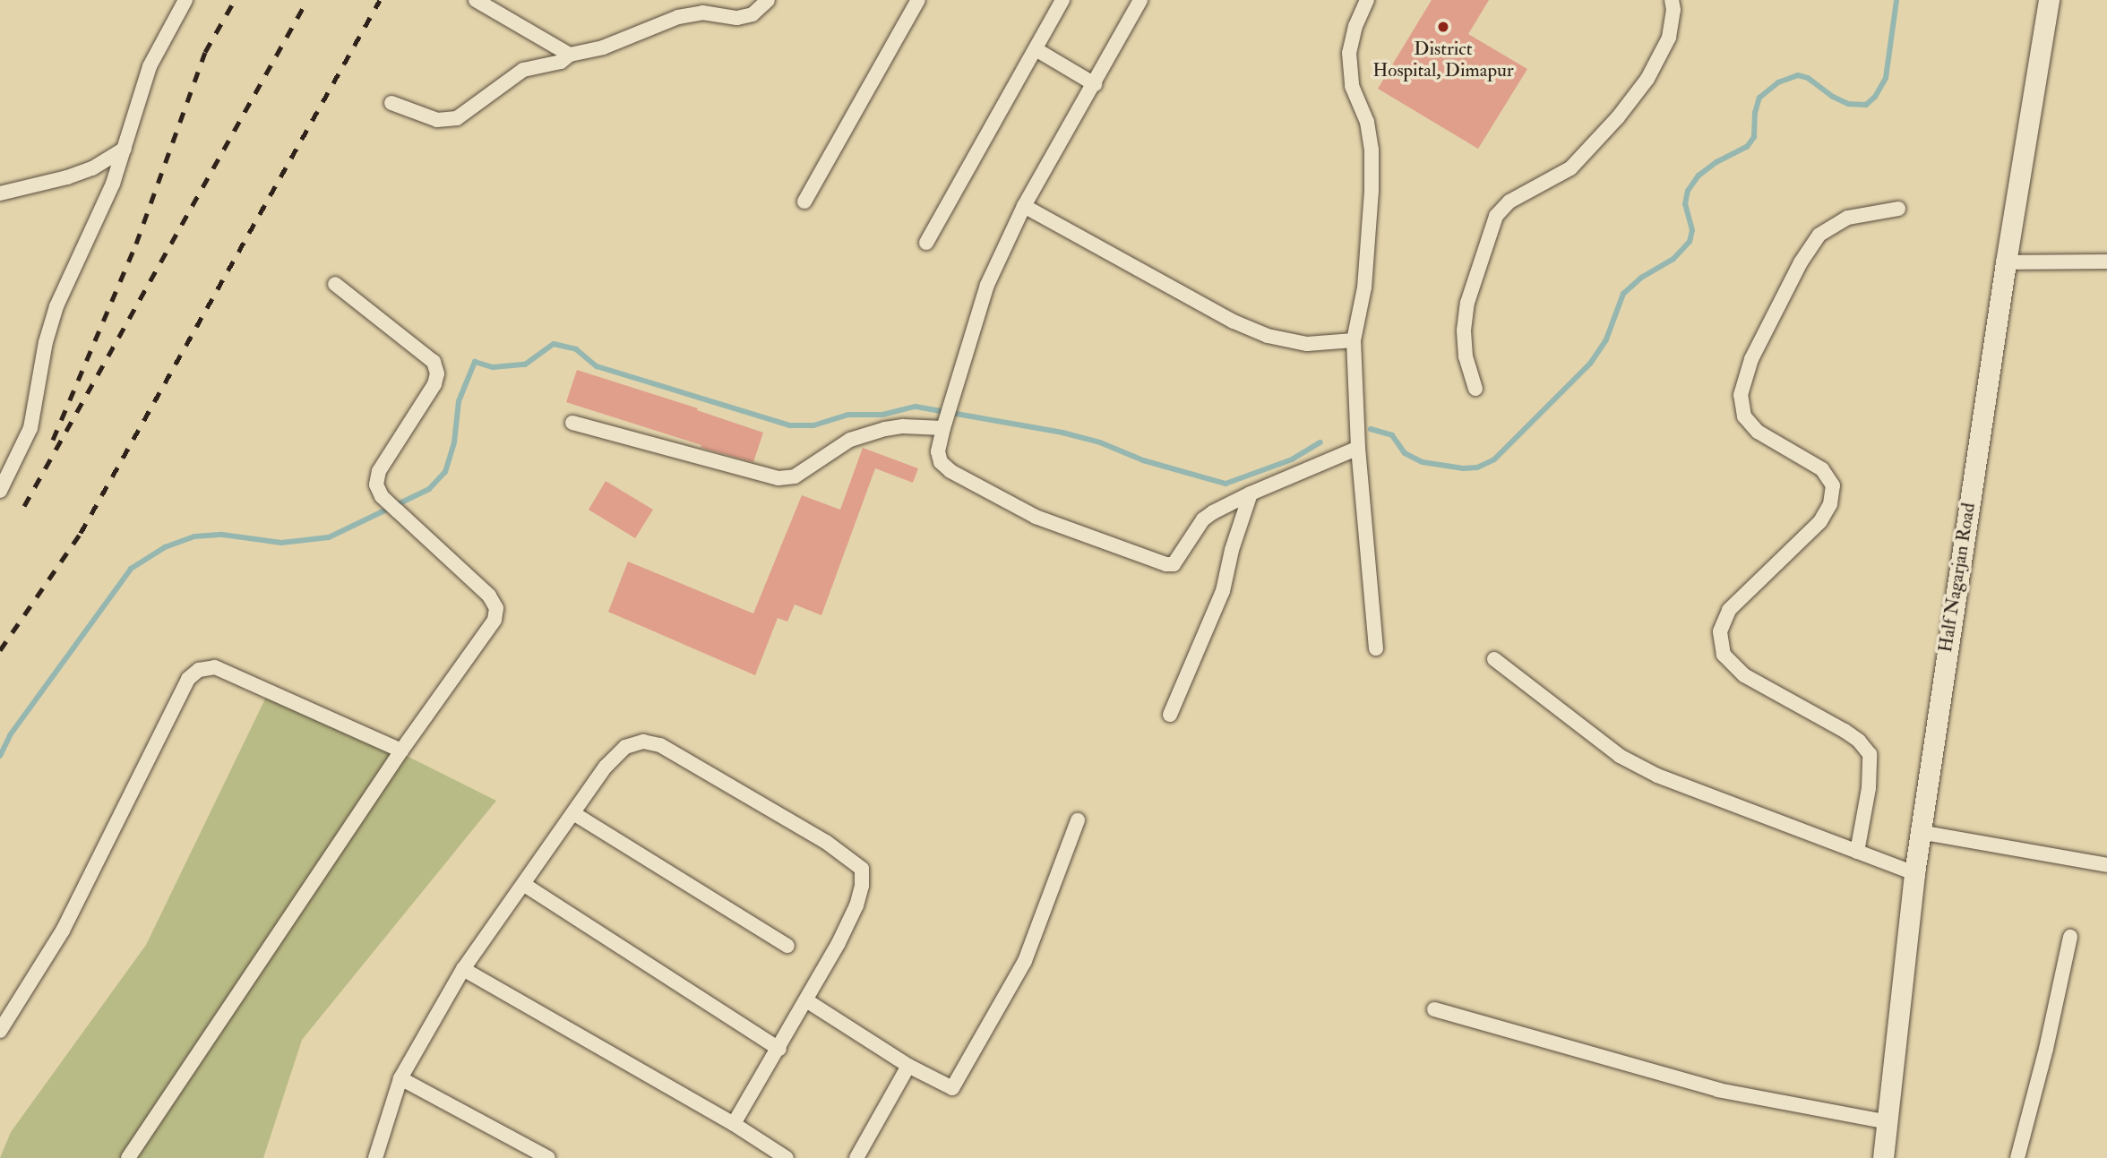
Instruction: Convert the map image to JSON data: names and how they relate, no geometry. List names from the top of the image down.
{
  "streets": {
    "main road": ["Half Nagarjan Road"]
  },
  "places": ["District Hospital, Dimapur"]
}
